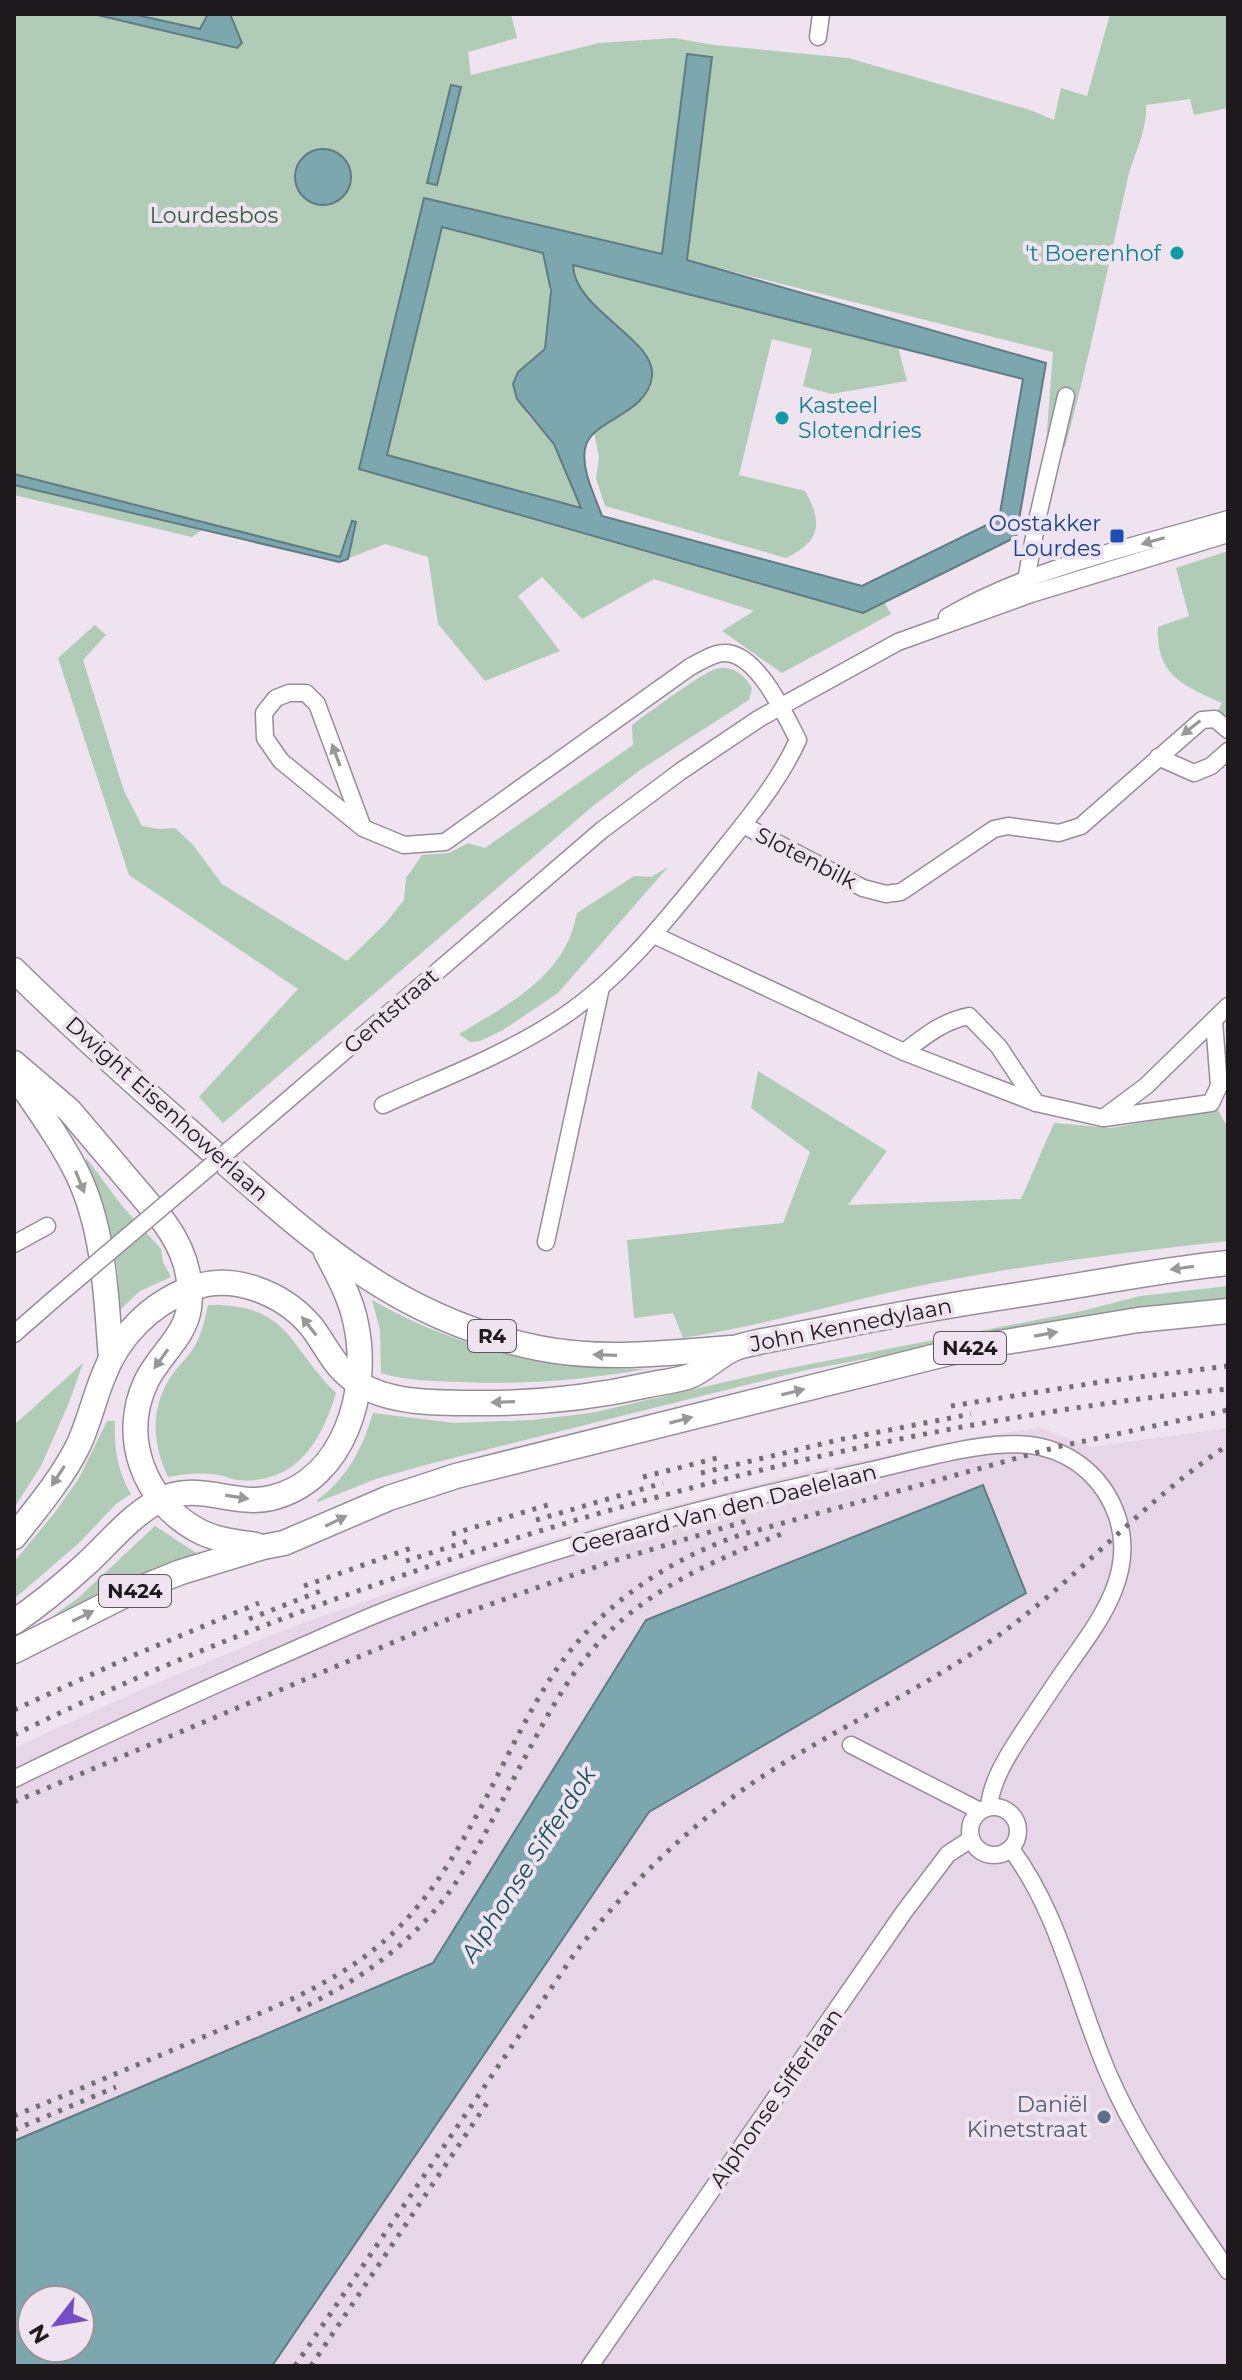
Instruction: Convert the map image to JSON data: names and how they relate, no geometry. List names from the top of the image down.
{
  "streets": {
    "highway": [
      "Dwight Eisenhowerlaan",
      "John Kennedylaan",
      "R4",
      "N424"
    ],
    "street": [
      "Slotenbilk",
      "Gentstraat",
      "Geeraard Van den Daelelaan",
      "Alphonse Sifferlaan"
    ]
  },
  "crossings": [
    ["Dwight Eisenhowerlaan", "John Kennedylaan"],
    ["Geeraard Van den Daelelaan", "Alphonse Sifferlaan"]
  ],
  "water": ["Alphonse Sifferdok"],
  "parks": ["Lourdesbos"],
  "places": {
    "other": ["'t Boerenhof", "Kasteel Slotendries", "Daniël Kinetstraat"],
    "transit": ["Oostakker Lourdes"]
  },
  "north": "bottom left"
}
